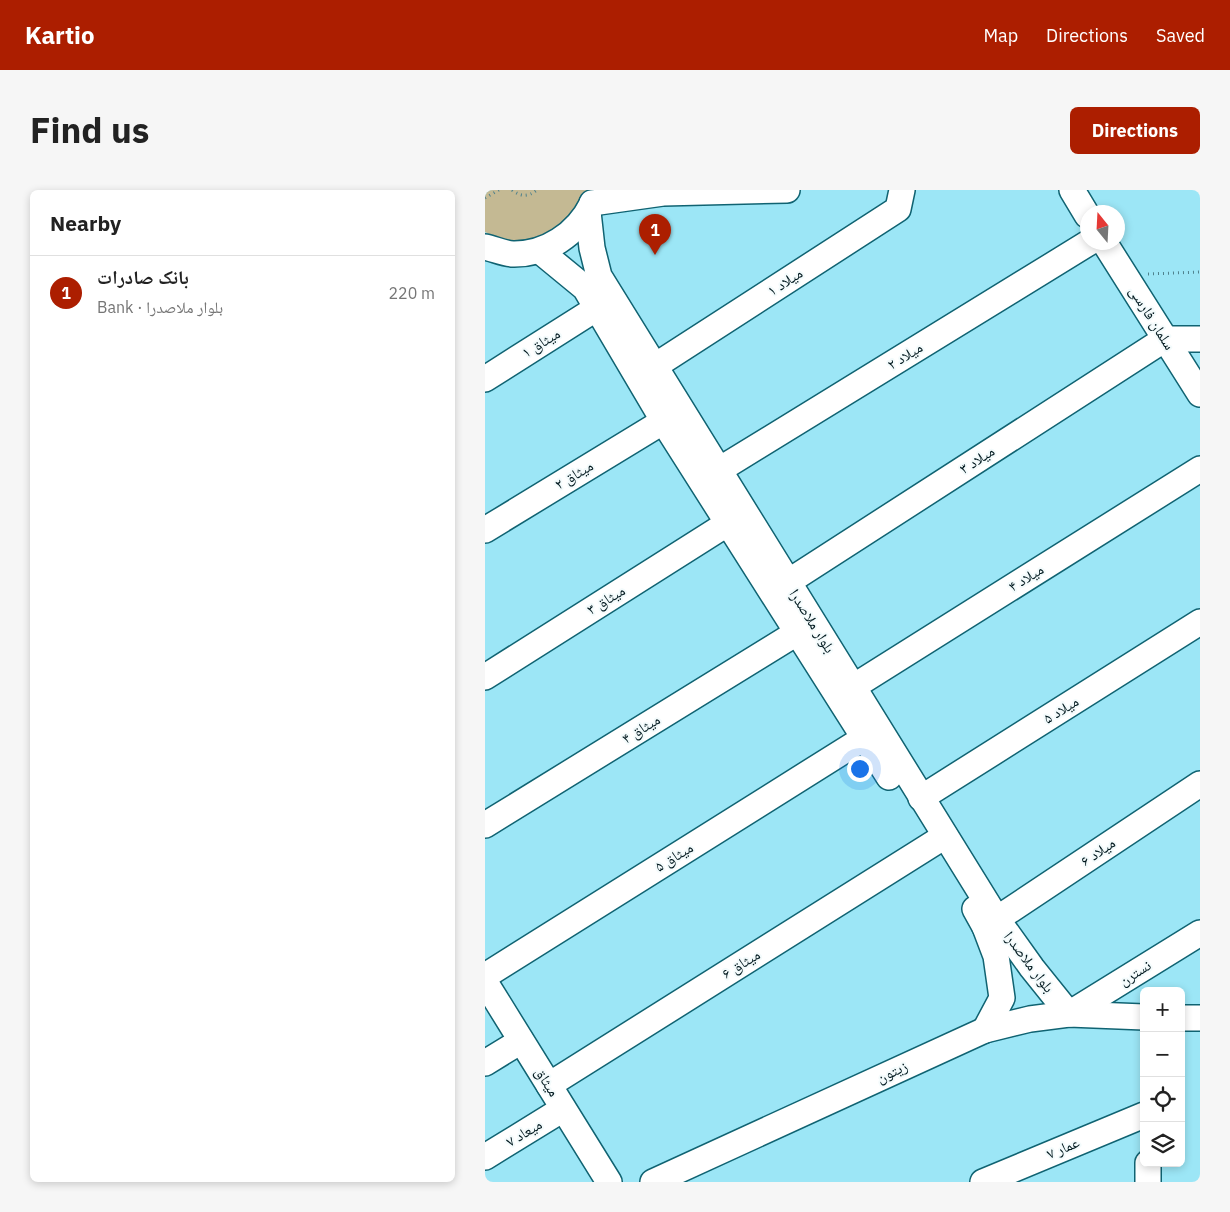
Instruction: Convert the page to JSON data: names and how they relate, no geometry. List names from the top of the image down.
{
  "streets": {
    "street": [
      "میلاد ۱",
      "سلمان فارسی",
      "میثاق ۱",
      "میلاد ۲",
      "میلاد ۳",
      "میثاق ۲",
      "میلاد ۴",
      "میثاق ۳",
      "بلوار ملاصدرا",
      "میلاد ۵",
      "میثاق ۴",
      "میلاد ۶",
      "میثاق ۵",
      "میثاق ۶",
      "نسترن",
      "زیتون",
      "میثاق",
      "میعاد ۷",
      "عمار ۷"
    ]
  },
  "crossings": [
    ["میلاد ۱", "بلوار ملاصدرا"],
    ["سلمان فارسی", "میلاد ۳"],
    ["میثاق ۱", "بلوار ملاصدرا"],
    ["میلاد ۲", "بلوار ملاصدرا"],
    ["میلاد ۳", "بلوار ملاصدرا"],
    ["میثاق ۲", "بلوار ملاصدرا"],
    ["میلاد ۴", "بلوار ملاصدرا"],
    ["میثاق ۳", "بلوار ملاصدرا"],
    ["بلوار ملاصدرا", "میلاد ۵"],
    ["بلوار ملاصدرا", "میثاق ۴"],
    ["بلوار ملاصدرا", "میلاد ۶"],
    ["بلوار ملاصدرا", "میثاق ۵"],
    ["بلوار ملاصدرا", "میثاق ۶"],
    ["بلوار ملاصدرا", "نسترن"],
    ["بلوار ملاصدرا", "زیتون"],
    ["میثاق ۶", "میثاق"],
    ["نسترن", "زیتون"],
    ["میثاق", "میعاد ۷"]
  ],
  "north": "top",
  "page": {
    "header": "Kartio",
    "nav": ["Map", "Directions", "Saved"],
    "title": "Find us",
    "buttons": "Directions",
    "heading": "Nearby",
    "pins": "1",
    "list": [
      {
        "mark": "1",
        "name": "بانک صادرات",
        "note": "Bank · بلوار ملاصدرا",
        "value": "220 m"
      }
    ],
    "map_buttons": ["+", "−"]
  }
}
